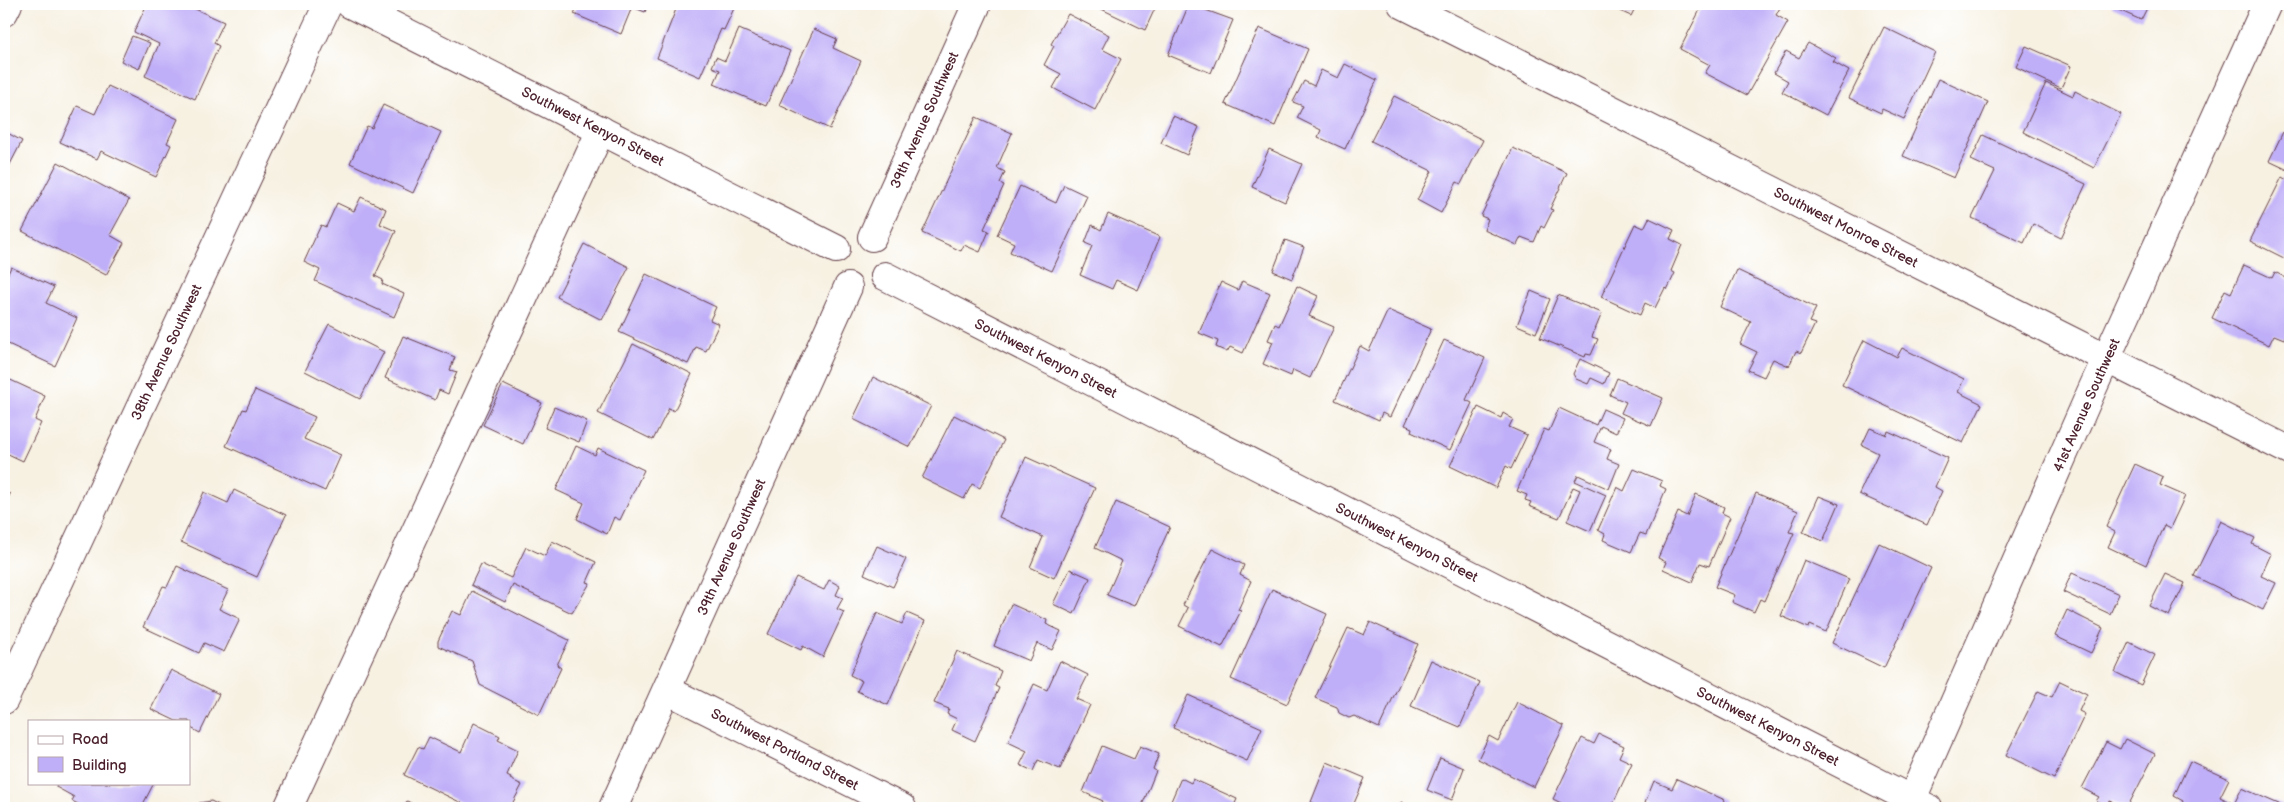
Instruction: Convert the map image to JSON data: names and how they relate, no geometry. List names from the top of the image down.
{
  "streets": {
    "street": [
      "39th Avenue Southwest",
      "Southwest Kenyon Street",
      "Southwest Monroe Street",
      "38th Avenue Southwest",
      "41st Avenue Southwest",
      "Southwest Portland Street"
    ]
  },
  "crossings": [
    ["39th Avenue Southwest", "Southwest Kenyon Street"],
    ["39th Avenue Southwest", "Southwest Portland Street"],
    ["Southwest Kenyon Street", "41st Avenue Southwest"],
    ["Southwest Monroe Street", "41st Avenue Southwest"]
  ],
  "legend": ["Road", "Building"]
}
